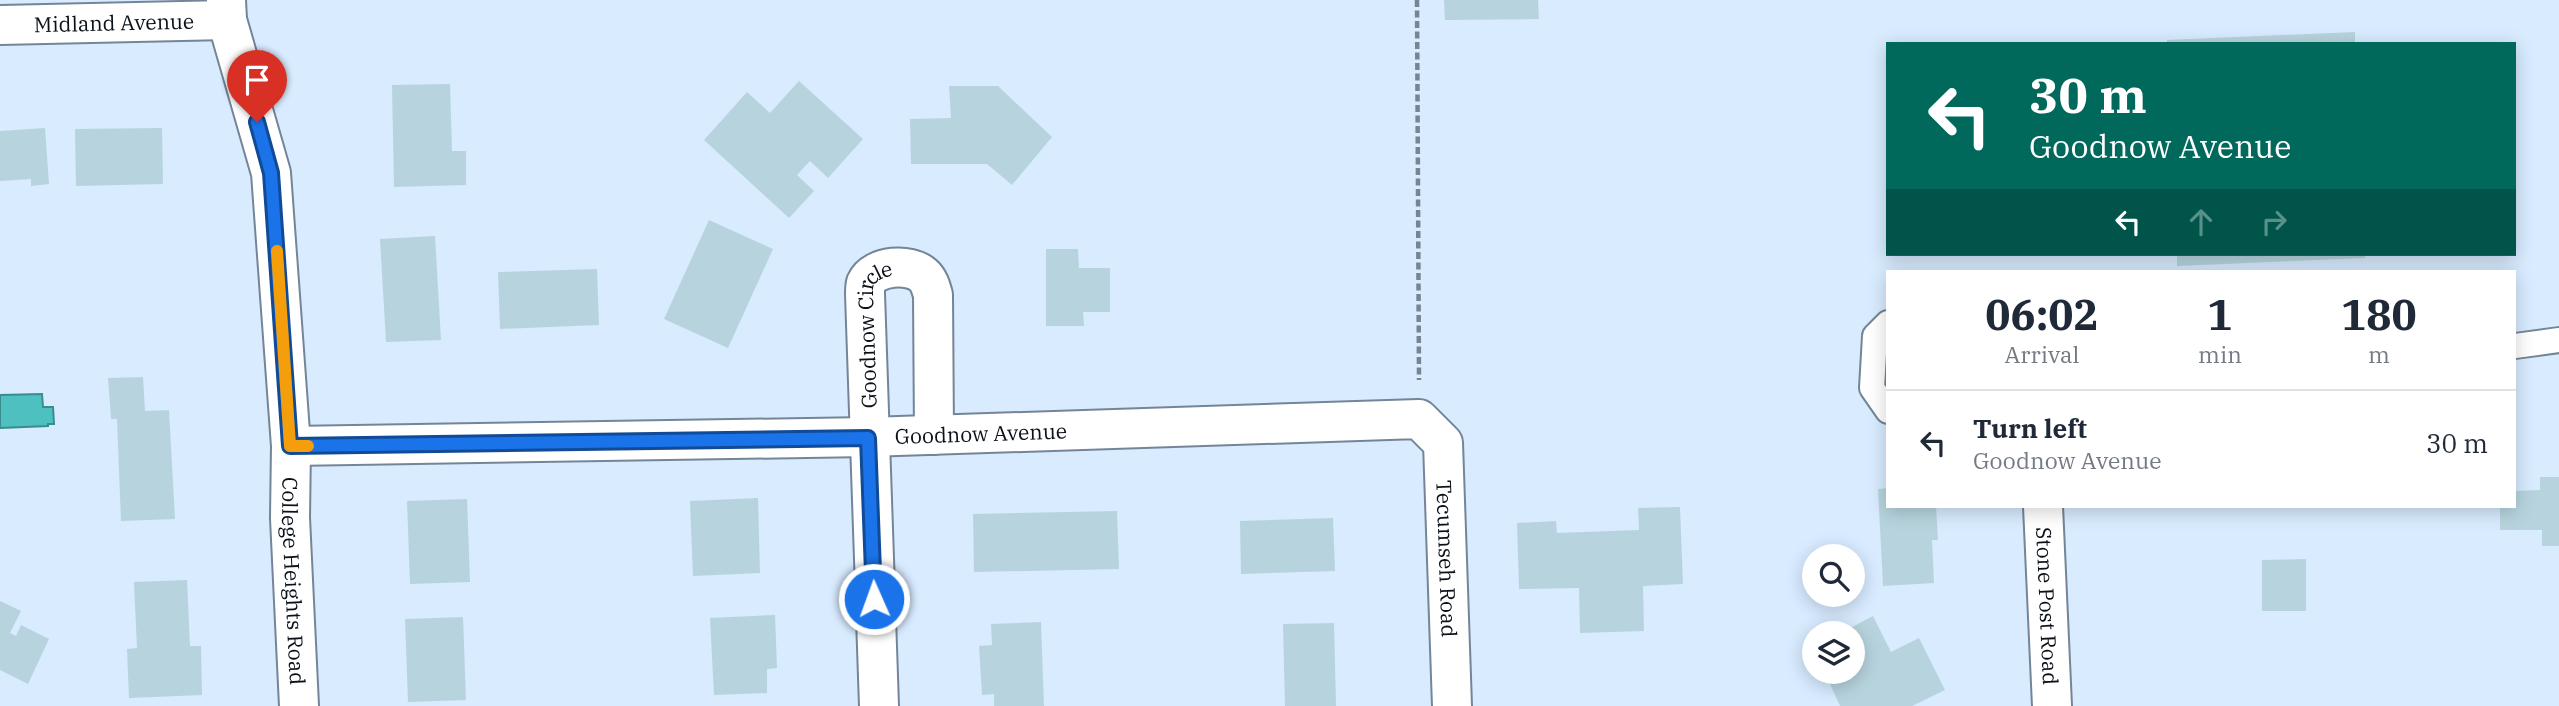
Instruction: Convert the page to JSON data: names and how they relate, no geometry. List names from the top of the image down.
{
  "streets": {
    "street": [
      "Midland Avenue",
      "Goodnow Circle",
      "Goodnow Avenue",
      "Tecumseh Road",
      "College Heights Road",
      "Stone Post Road"
    ]
  },
  "crossings": [
    ["Midland Avenue", "College Heights Road"],
    ["Goodnow Circle", "Goodnow Avenue"],
    ["Goodnow Avenue", "Tecumseh Road"],
    ["Goodnow Avenue", "College Heights Road"]
  ],
  "page": {
    "turn": ["30 m", "Goodnow Avenue"],
    "eta": [
      "06:02",
      "Arrival",
      "1",
      "min",
      "180",
      "m"
    ],
    "list": [
      {
        "name": "Turn left",
        "note": "Goodnow Avenue",
        "value": "30 m"
      }
    ]
  }
}
